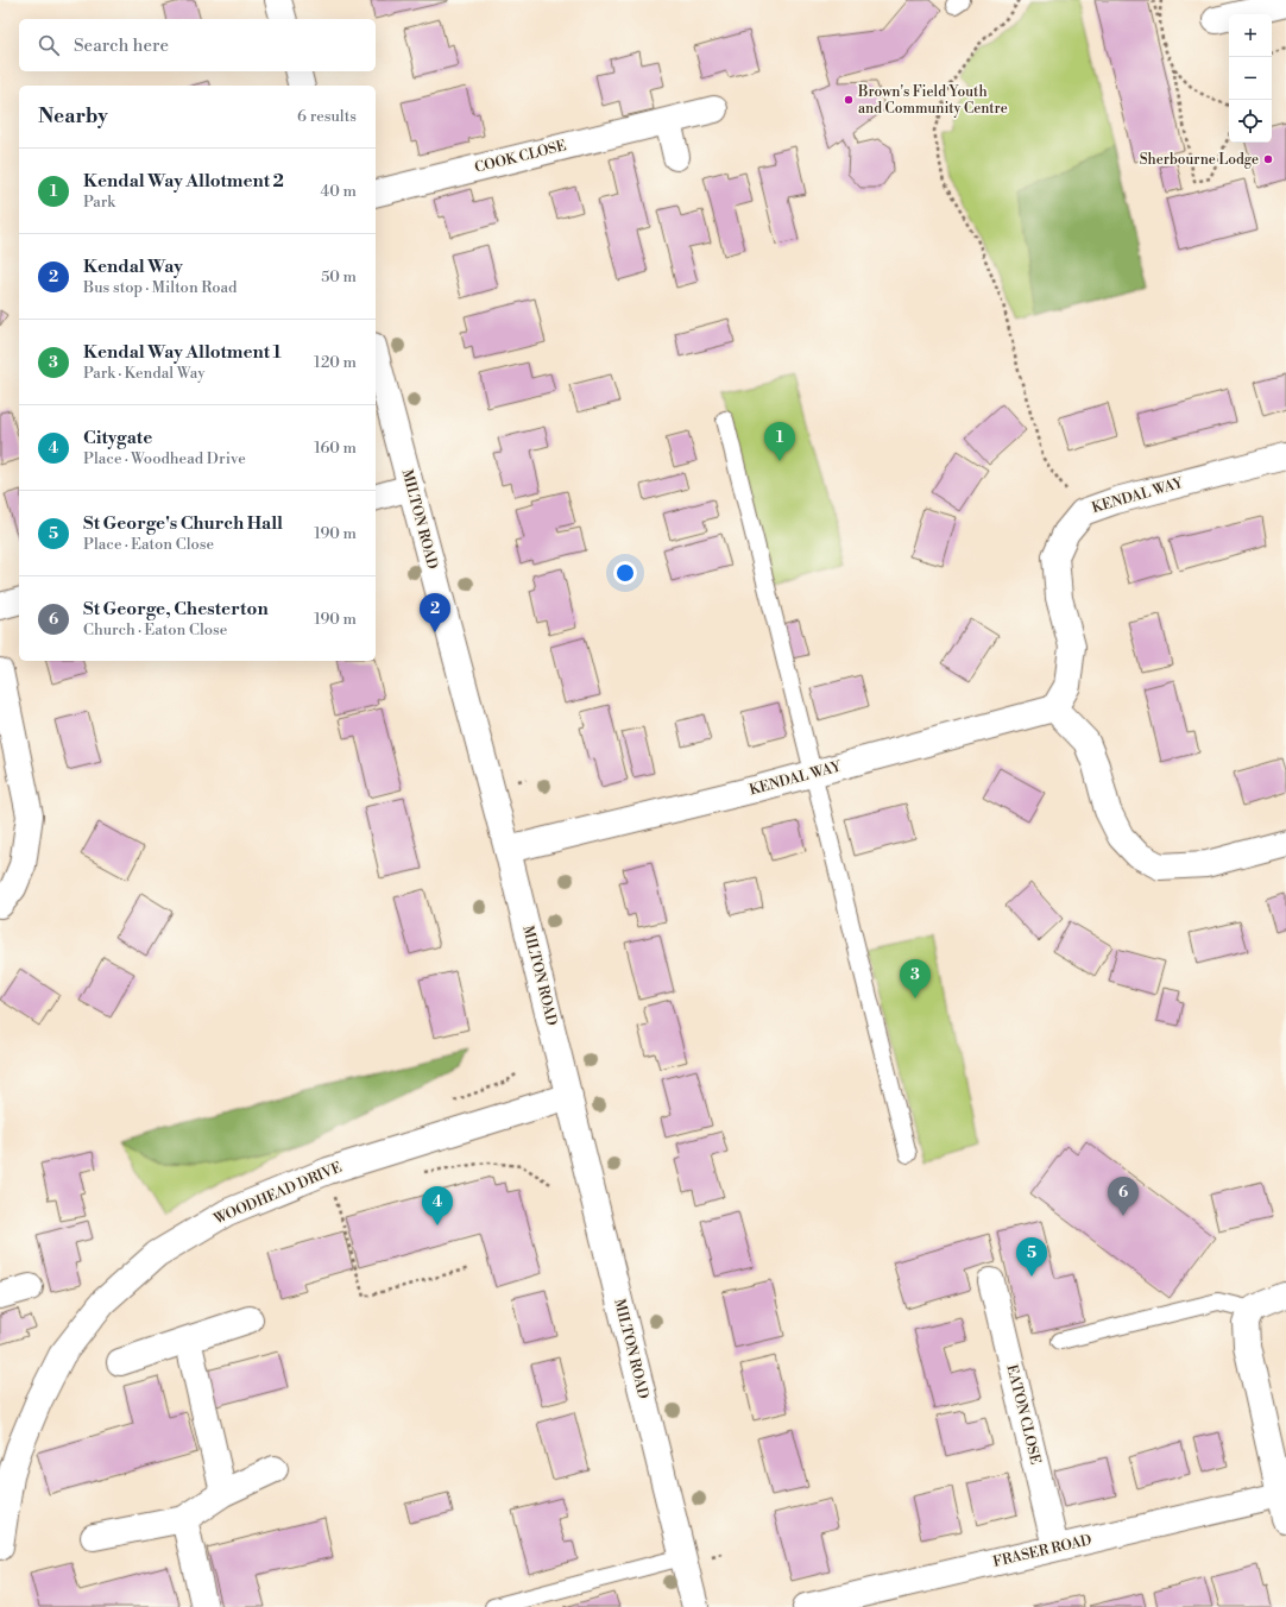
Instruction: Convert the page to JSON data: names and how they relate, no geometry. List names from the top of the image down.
{
  "streets": {
    "street": [
      "COOK CLOSE",
      "KENDAL WAY",
      "MILTON ROAD",
      "WOODHEAD DRIVE",
      "EATON CLOSE",
      "FRASER ROAD"
    ]
  },
  "crossings": [
    ["KENDAL WAY", "MILTON ROAD"],
    ["MILTON ROAD", "WOODHEAD DRIVE"],
    ["EATON CLOSE", "FRASER ROAD"]
  ],
  "places": ["Brown's Field Youth and Community Centre", "Sherbourne Lodge"],
  "page": {
    "map_buttons": ["+", "−"],
    "search": "Search here",
    "heading": ["Nearby", "6 results"],
    "list": [
      {
        "mark": "1",
        "name": "Kendal Way Allotment 2",
        "note": "Park",
        "value": "40 m"
      },
      {
        "mark": "2",
        "name": "Kendal Way",
        "note": "Bus stop · Milton Road",
        "value": "50 m"
      },
      {
        "mark": "3",
        "name": "Kendal Way Allotment 1",
        "note": "Park · Kendal Way",
        "value": "120 m"
      },
      {
        "mark": "4",
        "name": "Citygate",
        "note": "Place · Woodhead Drive",
        "value": "160 m"
      },
      {
        "mark": "5",
        "name": "St George's Church Hall",
        "note": "Place · Eaton Close",
        "value": "190 m"
      },
      {
        "mark": "6",
        "name": "St George, Chesterton",
        "note": "Church · Eaton Close",
        "value": "190 m"
      }
    ],
    "pins": [
      "1",
      "2",
      "3",
      "6",
      "4",
      "5"
    ]
  }
}
